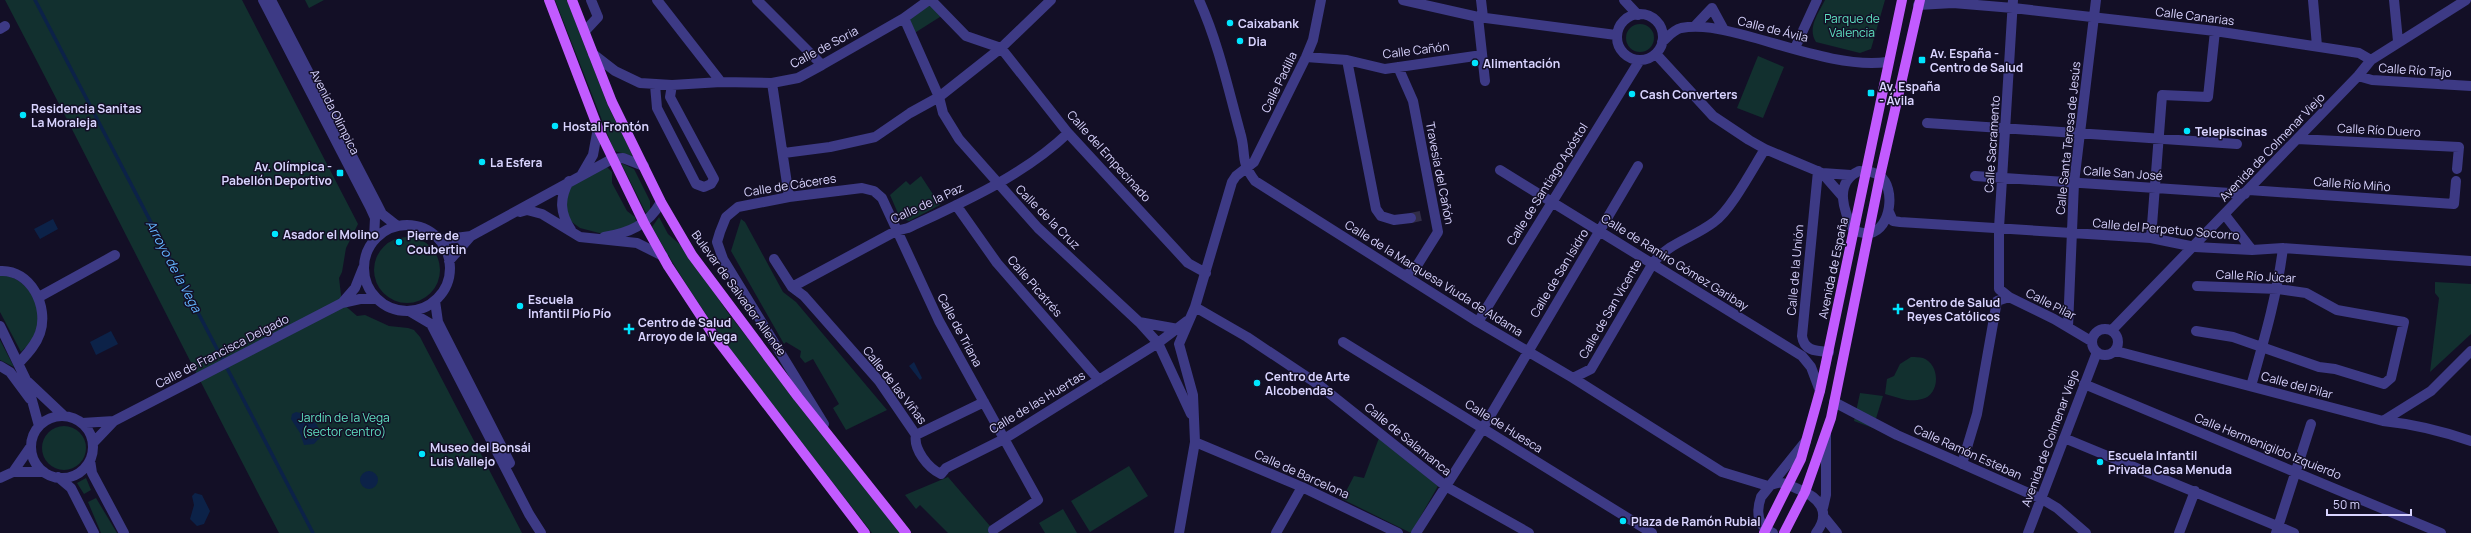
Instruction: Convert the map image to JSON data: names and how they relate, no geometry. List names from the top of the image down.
{
  "streets": {
    "main road": ["Avenida de España", "Bulevar de Salvador Allende"],
    "street": [
      "Calle Canarias",
      "Calle de Ávila",
      "Calle de Soria",
      "Calle Cañón",
      "Calle Río Tajo",
      "Calle Padilla",
      "Avenida Olímpica",
      "Calle Río Duero",
      "Calle Santa Teresa de Jesús",
      "Calle Sacramento",
      "Avenida de Colmenar Viejo",
      "Calle del Empecinado",
      "Travesía del Cañón",
      "Calle San José",
      "Calle de Santiago Apóstol",
      "Calle Río Miño",
      "Calle de Cáceres",
      "Calle de la Paz",
      "Calle de la Cruz",
      "Calle del Perpetuo Socorro",
      "Calle de Ramiro Gómez Garibay",
      "Calle de la Unión",
      "Calle de San Isidro",
      "Calle Río Júcar",
      "Calle de la Marquesa Viuda de Aldama",
      "Calle Picatrés",
      "Calle Pilar",
      "Calle de San Vicente",
      "Calle de Triana",
      "Calle de Francisca Delgado",
      "Calle de las Viñas",
      "Calle del Pilar",
      "Calle de las Huertas",
      "Calle de Huesca",
      "Calle de Salamanca",
      "Calle Hermenigildo Izquierdo",
      "Calle Ramón Esteban",
      "Calle de Barcelona"
    ]
  },
  "crossings": [
    ["Calle Canarias", "Calle Santa Teresa de Jesús"],
    ["Calle Canarias", "Calle Sacramento"],
    ["Calle Canarias", "Avenida de Colmenar Viejo"],
    ["Calle de Ávila", "Avenida de España"],
    ["Calle de Soria", "Calle de la Cruz"],
    ["Calle de Soria", "Bulevar de Salvador Allende"],
    ["Calle Cañón", "Calle Padilla"],
    ["Calle Cañón", "Travesía del Cañón"],
    ["Calle Río Tajo", "Avenida de Colmenar Viejo"],
    ["Calle Padilla", "Calle del Empecinado"],
    ["Calle Padilla", "Calle de la Cruz"],
    ["Calle Padilla", "Calle de la Marquesa Viuda de Aldama"],
    ["Calle Padilla", "Calle de las Huertas"],
    ["Calle Padilla", "Calle de Salamanca"],
    ["Calle Padilla", "Calle de Barcelona"],
    ["Avenida Olímpica", "Calle de Francisca Delgado"],
    ["Calle Río Duero", "Avenida de Colmenar Viejo"],
    ["Calle Santa Teresa de Jesús", "Calle San José"],
    ["Calle Santa Teresa de Jesús", "Calle del Perpetuo Socorro"],
    ["Calle Santa Teresa de Jesús", "Calle Pilar"],
    ["Calle Sacramento", "Calle San José"],
    ["Calle Sacramento", "Calle del Perpetuo Socorro"],
    ["Calle Sacramento", "Calle Pilar"],
    ["Avenida de Colmenar Viejo", "Calle San José"],
    ["Avenida de Colmenar Viejo", "Calle Río Miño"],
    ["Avenida de Colmenar Viejo", "Calle del Perpetuo Socorro"],
    ["Avenida de Colmenar Viejo", "Calle Pilar"],
    ["Avenida de Colmenar Viejo", "Calle del Pilar"],
    ["Avenida de Colmenar Viejo", "Calle Hermenigildo Izquierdo"],
    ["Avenida de Colmenar Viejo", "Calle Ramón Esteban"],
    ["Calle del Empecinado", "Calle de la Paz"],
    ["Travesía del Cañón", "Calle de la Marquesa Viuda de Aldama"],
    ["Calle San José", "Calle Río Miño"],
    ["Calle de Santiago Apóstol", "Calle de Ramiro Gómez Garibay"],
    ["Calle de Santiago Apóstol", "Calle de la Marquesa Viuda de Aldama"],
    ["Calle de Cáceres", "Calle de la Paz"],
    ["Calle de Cáceres", "Bulevar de Salvador Allende"],
    ["Calle de Cáceres", "Calle de Triana"],
    ["Calle de la Paz", "Calle de la Cruz"],
    ["Calle de la Paz", "Calle Picatrés"],
    ["Calle de la Paz", "Calle de Triana"],
    ["Calle de la Paz", "Calle de las Viñas"],
    ["Calle de la Cruz", "Calle de las Huertas"],
    ["Calle de Ramiro Gómez Garibay", "Avenida de España"],
    ["Calle de Ramiro Gómez Garibay", "Calle de San Isidro"],
    ["Calle de Ramiro Gómez Garibay", "Calle de San Vicente"],
    ["Calle de San Isidro", "Calle de la Marquesa Viuda de Aldama"],
    ["Calle de San Isidro", "Calle de Huesca"],
    ["Calle de San Isidro", "Calle de Salamanca"],
    ["Calle de la Marquesa Viuda de Aldama", "Calle de San Vicente"],
    ["Calle Picatrés", "Calle de las Huertas"],
    ["Calle Pilar", "Calle del Pilar"],
    ["Calle de Triana", "Calle de las Viñas"],
    ["Calle de Triana", "Calle de las Huertas"],
    ["Calle de las Viñas", "Calle de las Huertas"]
  ],
  "water": ["Arroyo de la Vega"],
  "parks": ["Parque de Valencia", "Jardín de la Vega (sector centro)"],
  "places": {
    "other": [
      "Caixabank",
      "Dia",
      "Alimentación",
      "Cash Converters",
      "Residencia Sanitas La Moraleja",
      "Hostal Frontón",
      "Telepiscinas",
      "La Esfera",
      "Asador el Molino",
      "Pierre de Coubertin",
      "Escuela Infantil Pío Pío",
      "Centro de Arte Alcobendas",
      "Museo del Bonsái Luis Vallejo",
      "Escuela Infantil Privada Casa Menuda",
      "Plaza de Ramón Rubial"
    ],
    "transit": ["Av. España - Centro de Salud", "Av. España - Ávila", "Av. Olímpica - Pabellón Deportivo"],
    "health": ["Centro de Salud Reyes Católicos", "Centro de Salud Arroyo de la Vega"]
  },
  "scale_bar": "50 m"
}
